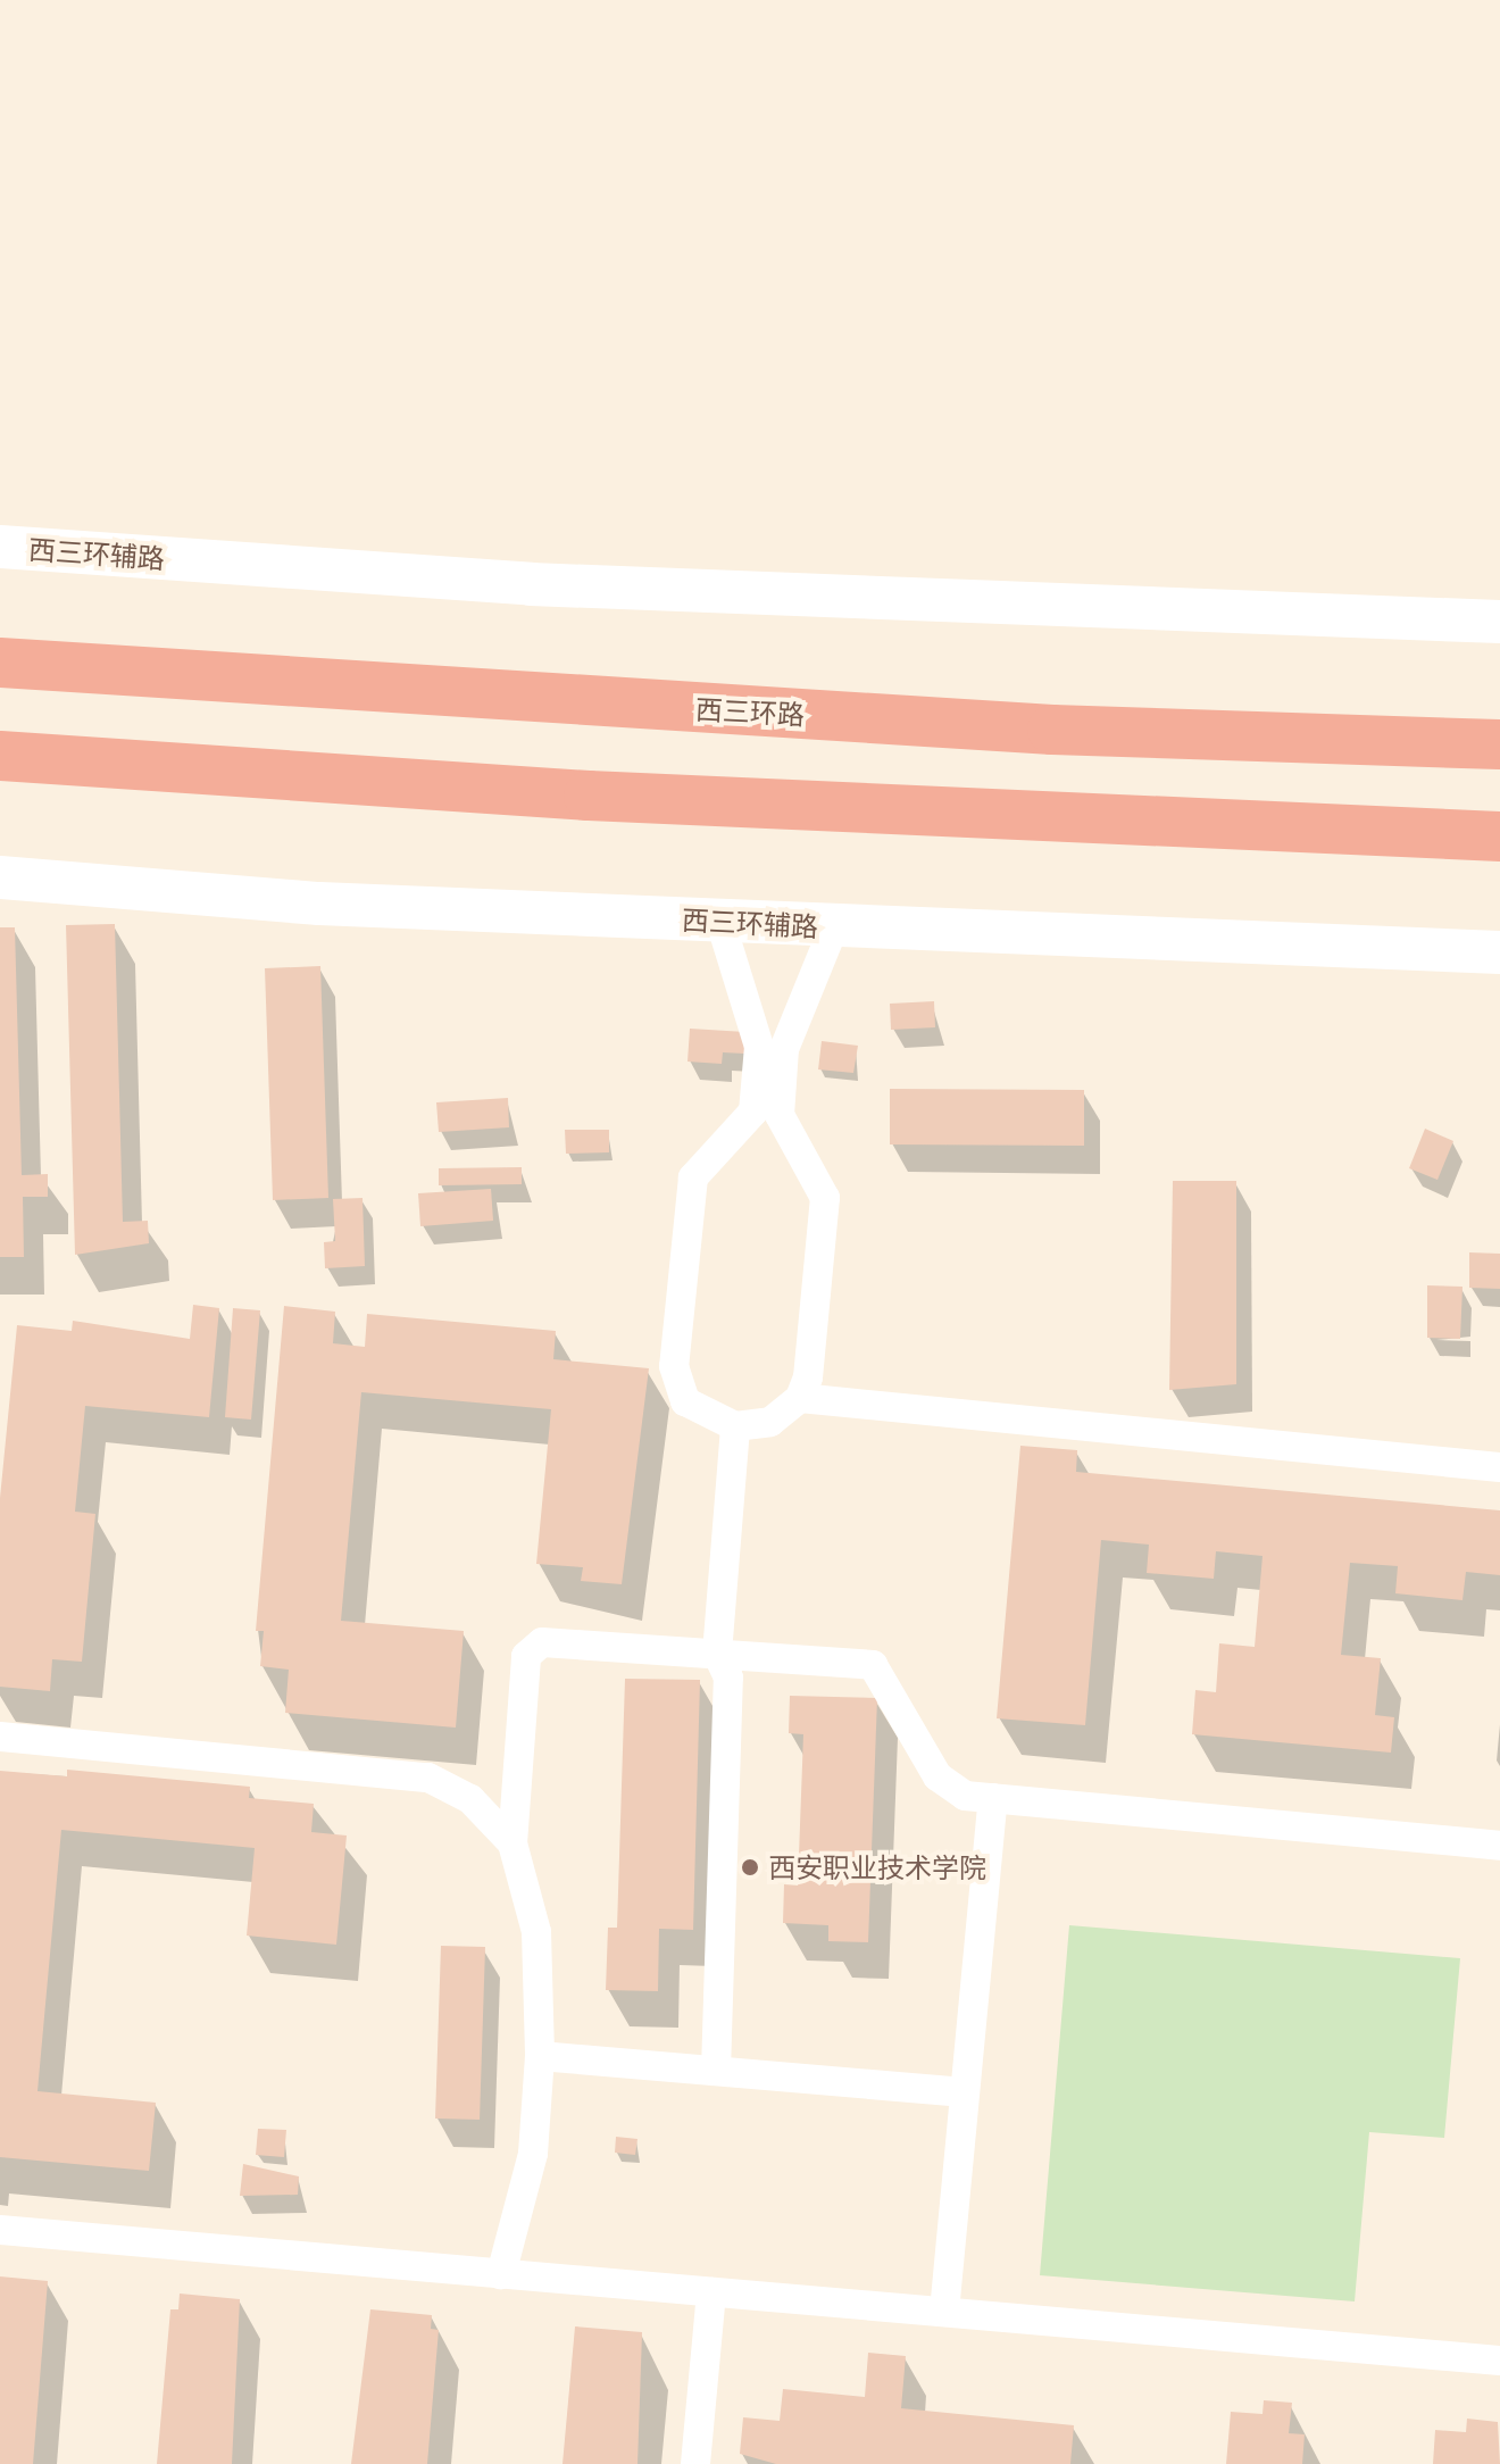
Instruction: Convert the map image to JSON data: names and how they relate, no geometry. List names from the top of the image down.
{
  "streets": {
    "highway": ["西三环路"],
    "main road": ["西三环辅路"]
  },
  "places": ["西安职业技术学院"]
}
